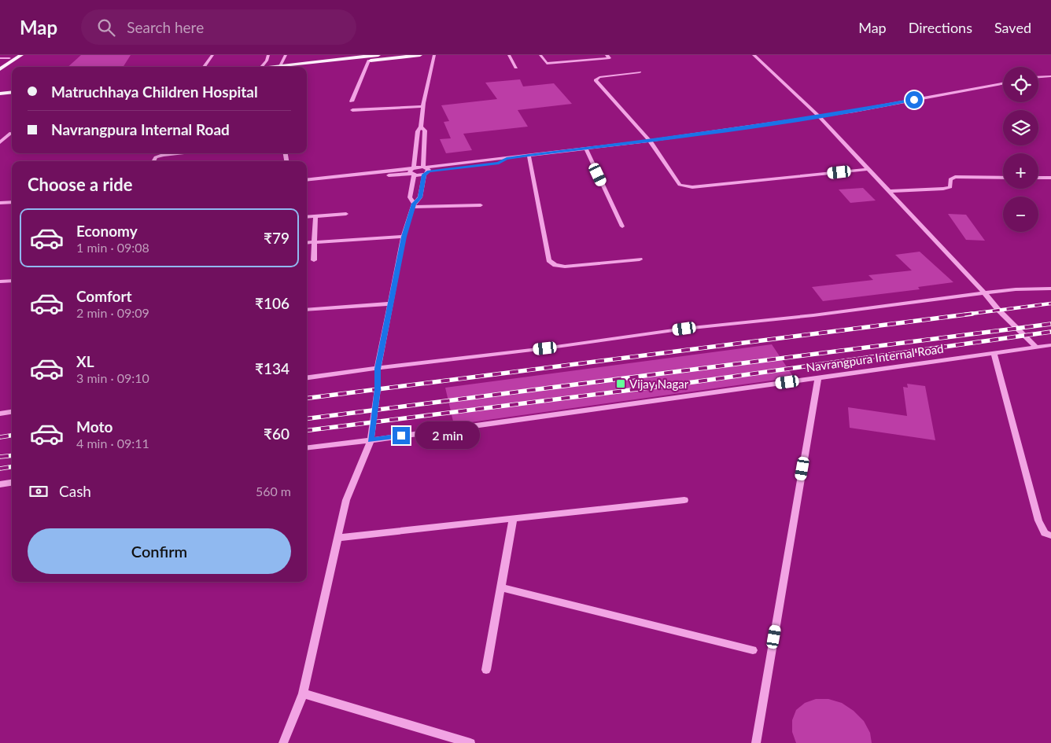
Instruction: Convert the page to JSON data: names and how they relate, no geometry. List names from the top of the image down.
{
  "streets": {
    "street": ["Navrangpura Internal Road"]
  },
  "places": {
    "transit": ["Vijay Nagar"]
  },
  "page": {
    "header": "Map",
    "search": "Search here",
    "nav": ["Map", "Directions", "Saved"],
    "map_buttons": ["+", "−"],
    "banner": ["Matruchhaya Children Hospital", "Navrangpura Internal Road"],
    "heading": "Choose a ride",
    "list": [
      {
        "name": "Economy",
        "note": "1 min · 09:08",
        "value": "₹79"
      },
      {
        "name": "Comfort",
        "note": "2 min · 09:09",
        "value": "₹106"
      },
      {
        "name": "XL",
        "note": "3 min · 09:10",
        "value": "₹134"
      },
      {
        "name": "Moto",
        "note": "4 min · 09:11",
        "value": "₹60"
      }
    ],
    "bubble": "2 min",
    "pay": ["Cash", "560 m"],
    "buttons": "Confirm"
  }
}
